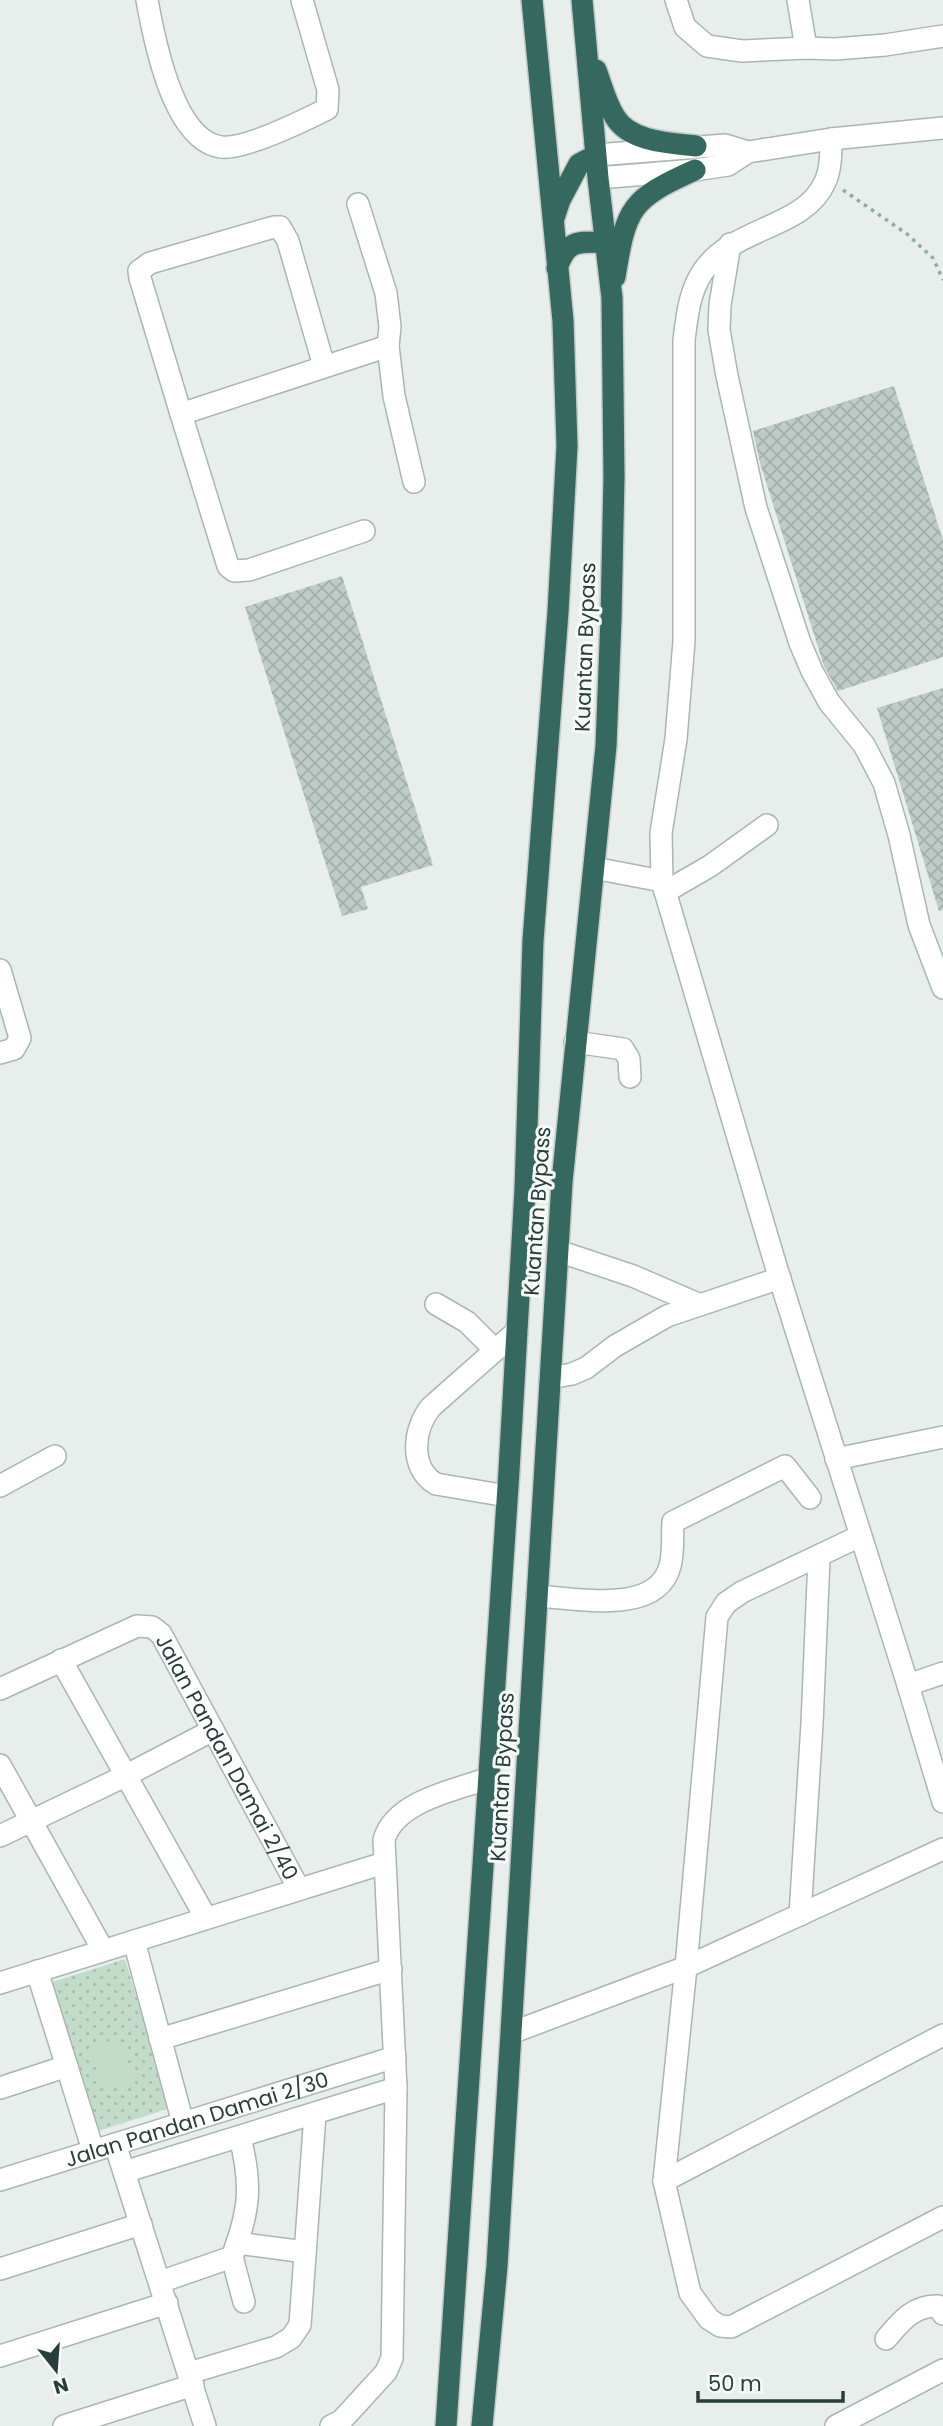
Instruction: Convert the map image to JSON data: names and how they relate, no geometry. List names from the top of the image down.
{
  "streets": {
    "highway": ["Kuantan Bypass"],
    "street": ["Jalan Pandan Damai 2/40", "Jalan Pandan Damai 2/30"]
  },
  "scale_bar": "50 m",
  "north": "bottom"
}
